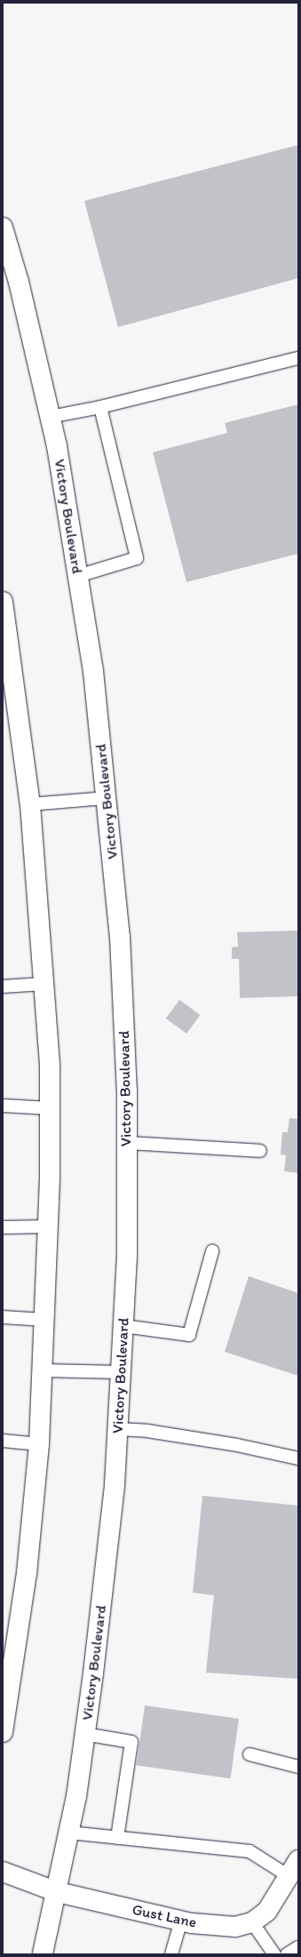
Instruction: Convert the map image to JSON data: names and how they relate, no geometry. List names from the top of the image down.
{
  "streets": {
    "main road": ["Victory Boulevard", "Gust Lane"]
  },
  "crossings": [
    ["Victory Boulevard", "Gust Lane"]
  ]
}
